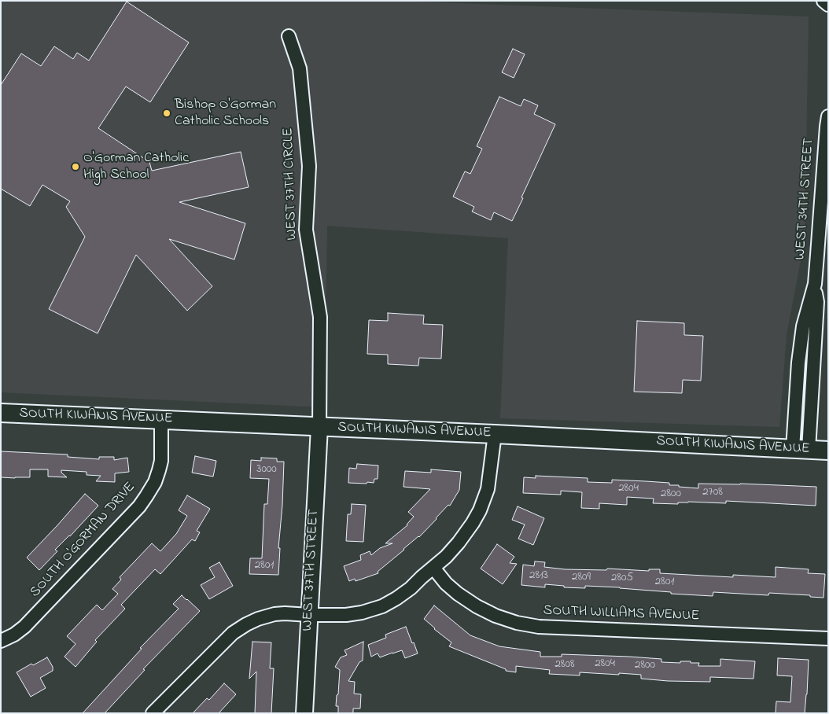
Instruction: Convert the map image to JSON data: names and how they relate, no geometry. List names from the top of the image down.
{
  "streets": {
    "main road": ["SOUTH KIWANIS AVENUE"],
    "street": [
      "WEST 37TH CIRCLE",
      "WEST 34TH STREET",
      "SOUTH O'GORMAN DRIVE",
      "WEST 37TH STREET",
      "SOUTH WILLIAMS AVENUE"
    ]
  },
  "crossings": [
    ["WEST 37TH CIRCLE", "SOUTH KIWANIS AVENUE"],
    ["WEST 37TH CIRCLE", "WEST 37TH STREET"],
    ["WEST 34TH STREET", "SOUTH KIWANIS AVENUE"],
    ["SOUTH KIWANIS AVENUE", "SOUTH O'GORMAN DRIVE"],
    ["SOUTH KIWANIS AVENUE", "WEST 37TH STREET"]
  ],
  "places": ["Bishop O'Gorman Catholic Schools", "O'Gorman Catholic High School"],
  "house_numbers": [
    "3000",
    "2804",
    "2708",
    "2800",
    "2801",
    "2813",
    "2809",
    "2805",
    "2801",
    "2804",
    "2808",
    "2800"
  ]
}
